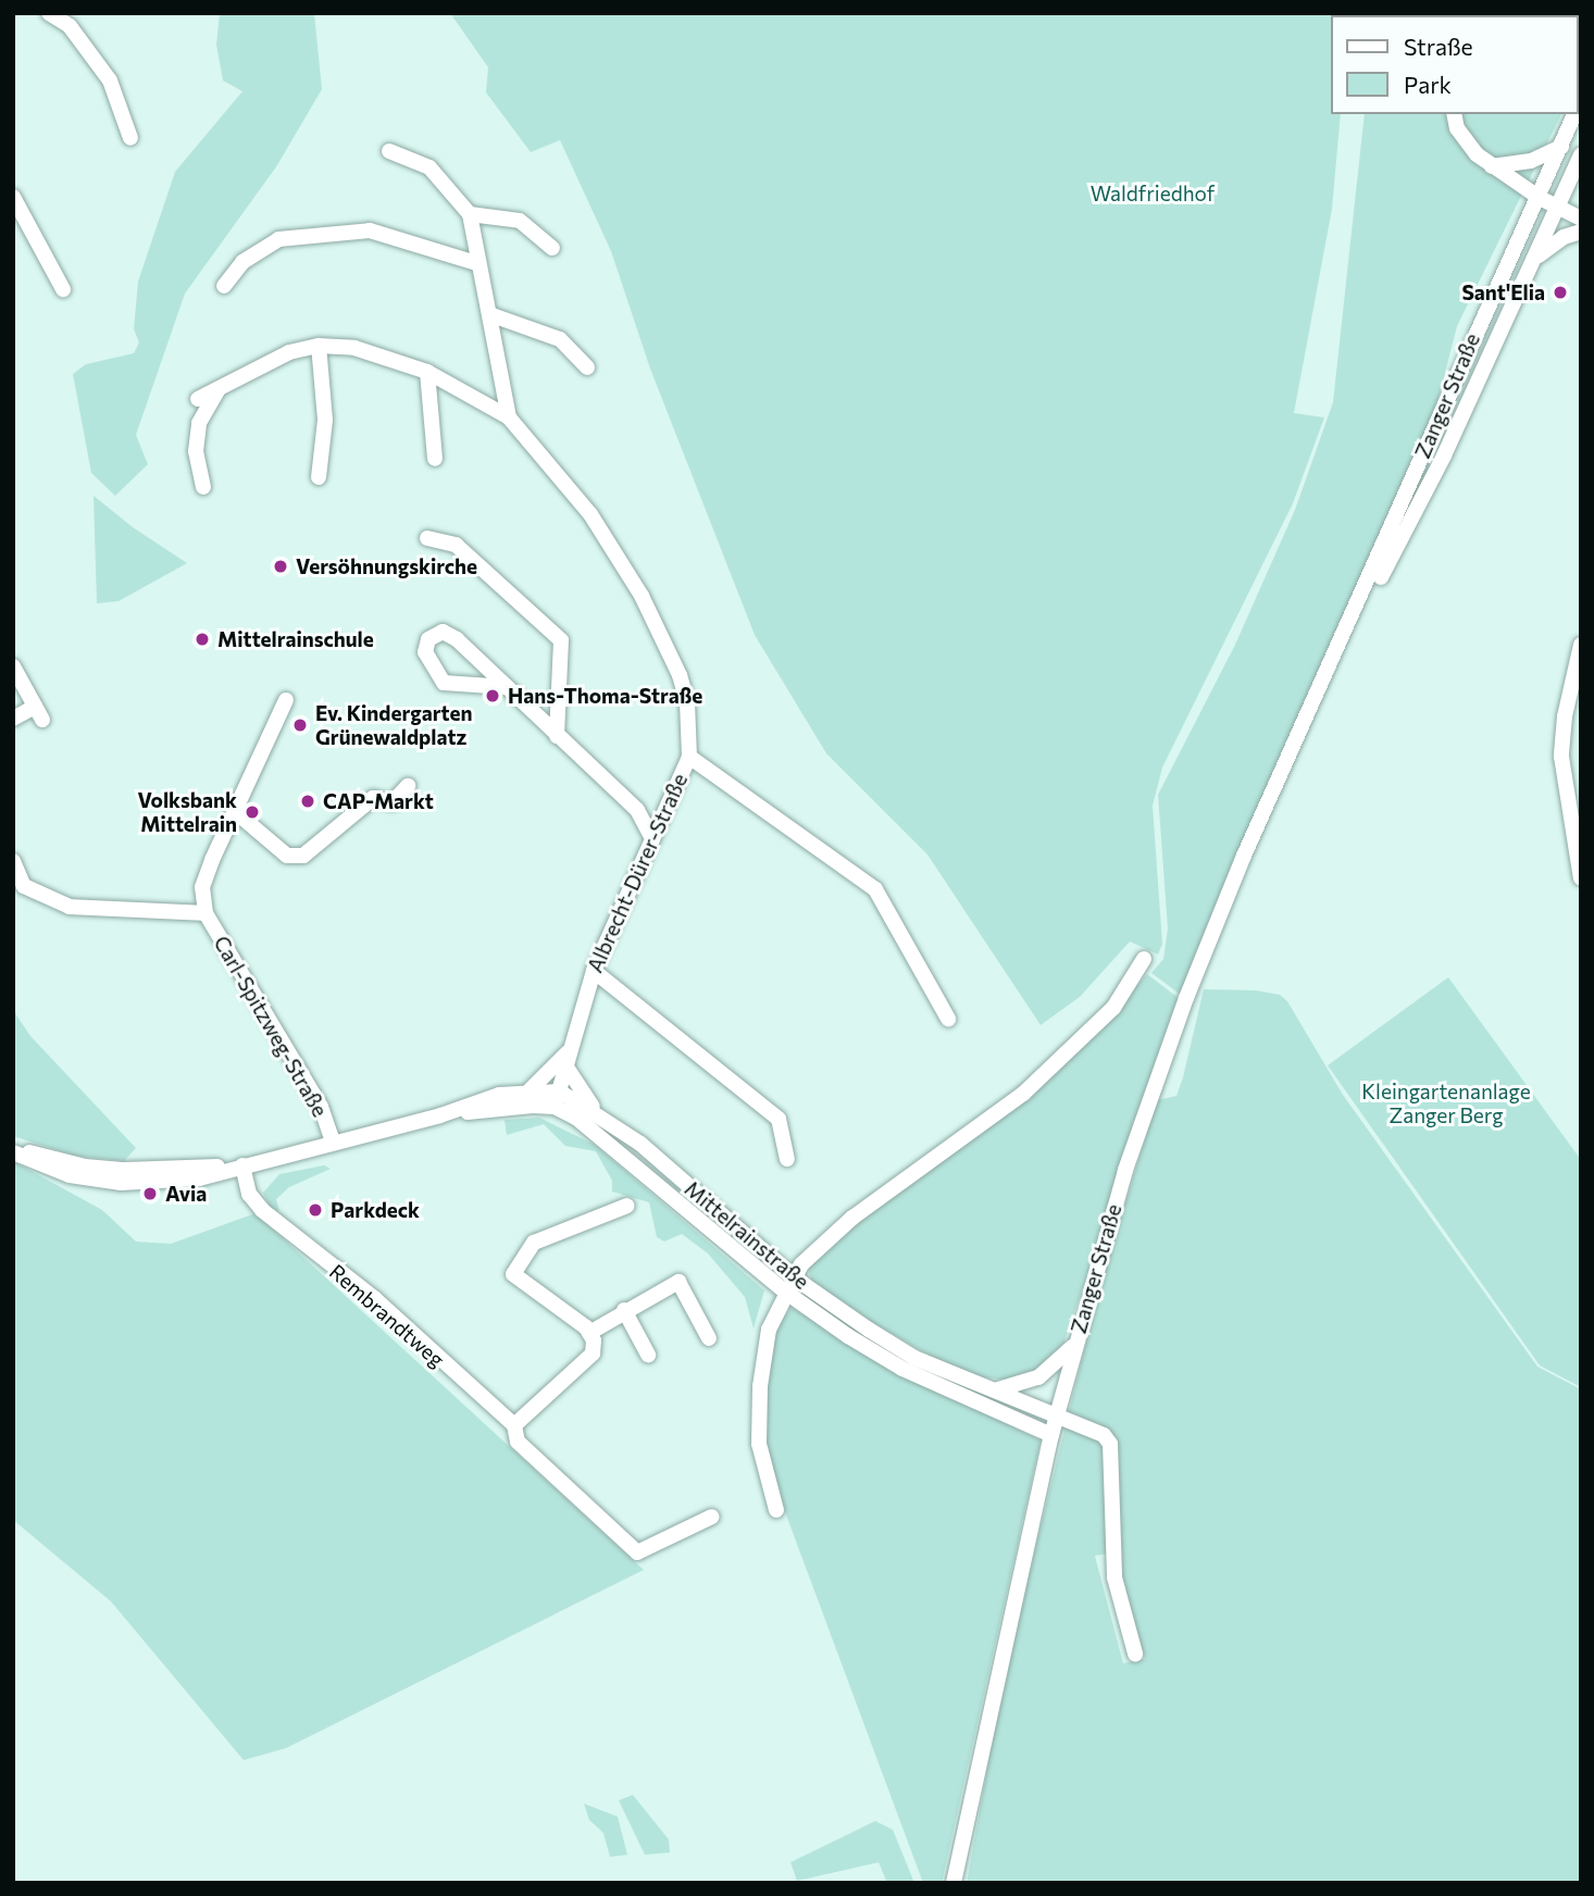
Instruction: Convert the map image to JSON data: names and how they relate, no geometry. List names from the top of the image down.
{
  "streets": {
    "street": [
      "Zanger Straße",
      "Albrecht-Dürer-Straße",
      "Carl-Spitzweg-Straße",
      "Mittelrainstraße",
      "Rembrandtweg"
    ]
  },
  "crossings": [
    ["Zanger Straße", "Mittelrainstraße"],
    ["Albrecht-Dürer-Straße", "Mittelrainstraße"],
    ["Carl-Spitzweg-Straße", "Mittelrainstraße"],
    ["Mittelrainstraße", "Rembrandtweg"]
  ],
  "parks": ["Waldfriedhof", "Kleingartenanlage Zanger Berg"],
  "places": [
    "Sant'Elia",
    "Versöhnungskirche",
    "Mittelrainschule",
    "Hans-Thoma-Straße",
    "Ev. Kindergarten Grünewaldplatz",
    "CAP-Markt",
    "Volksbank Mittelrain",
    "Avia",
    "Parkdeck"
  ],
  "legend": ["Straße", "Park"]
}
